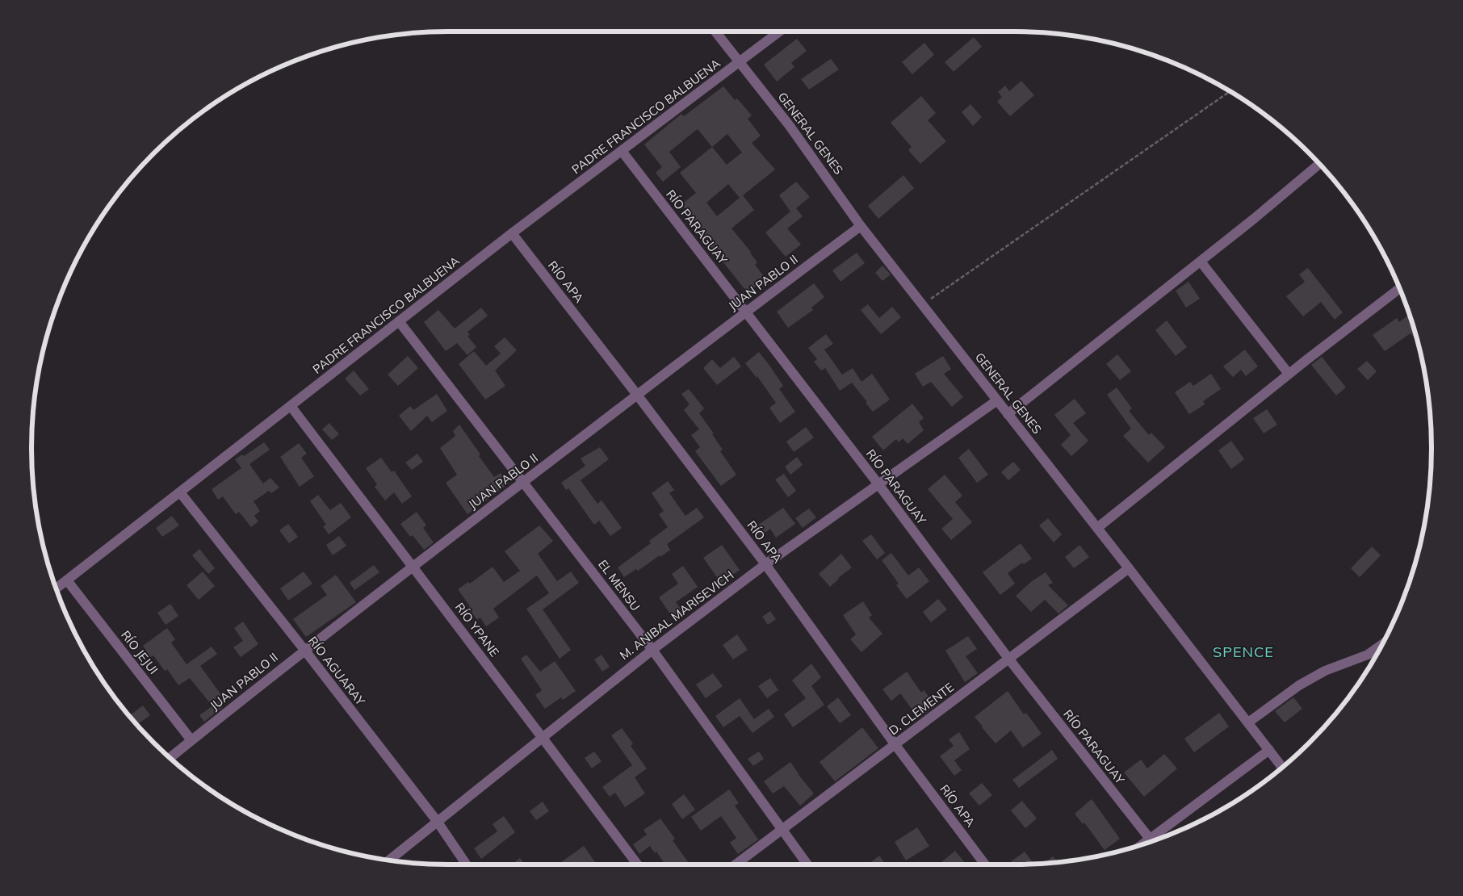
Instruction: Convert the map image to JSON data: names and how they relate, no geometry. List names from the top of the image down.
{
  "streets": {
    "street": [
      "PADRE FRANCISCO BALBUENA",
      "GENERAL GENES",
      "RÍO PARAGUAY",
      "RÍO APA",
      "JUAN PABLO II",
      "EL MENSU",
      "M. ANIBAL MARISEVICH",
      "RÍO YPANE",
      "RÍO JEJUI",
      "RÍO AGUARAY",
      "D. CLEMENTE"
    ]
  },
  "crossings": [
    ["PADRE FRANCISCO BALBUENA", "GENERAL GENES"],
    ["PADRE FRANCISCO BALBUENA", "RÍO PARAGUAY"],
    ["PADRE FRANCISCO BALBUENA", "RÍO APA"],
    ["PADRE FRANCISCO BALBUENA", "EL MENSU"],
    ["PADRE FRANCISCO BALBUENA", "RÍO YPANE"],
    ["PADRE FRANCISCO BALBUENA", "RÍO JEJUI"],
    ["PADRE FRANCISCO BALBUENA", "RÍO AGUARAY"],
    ["GENERAL GENES", "JUAN PABLO II"],
    ["GENERAL GENES", "M. ANIBAL MARISEVICH"],
    ["GENERAL GENES", "D. CLEMENTE"],
    ["RÍO PARAGUAY", "JUAN PABLO II"],
    ["RÍO PARAGUAY", "M. ANIBAL MARISEVICH"],
    ["RÍO PARAGUAY", "D. CLEMENTE"],
    ["RÍO APA", "JUAN PABLO II"],
    ["RÍO APA", "M. ANIBAL MARISEVICH"],
    ["RÍO APA", "D. CLEMENTE"],
    ["JUAN PABLO II", "EL MENSU"],
    ["JUAN PABLO II", "RÍO YPANE"],
    ["JUAN PABLO II", "RÍO JEJUI"],
    ["JUAN PABLO II", "RÍO AGUARAY"],
    ["EL MENSU", "M. ANIBAL MARISEVICH"],
    ["EL MENSU", "D. CLEMENTE"],
    ["M. ANIBAL MARISEVICH", "RÍO YPANE"],
    ["M. ANIBAL MARISEVICH", "RÍO AGUARAY"]
  ],
  "districts": ["SPENCE"]
}
